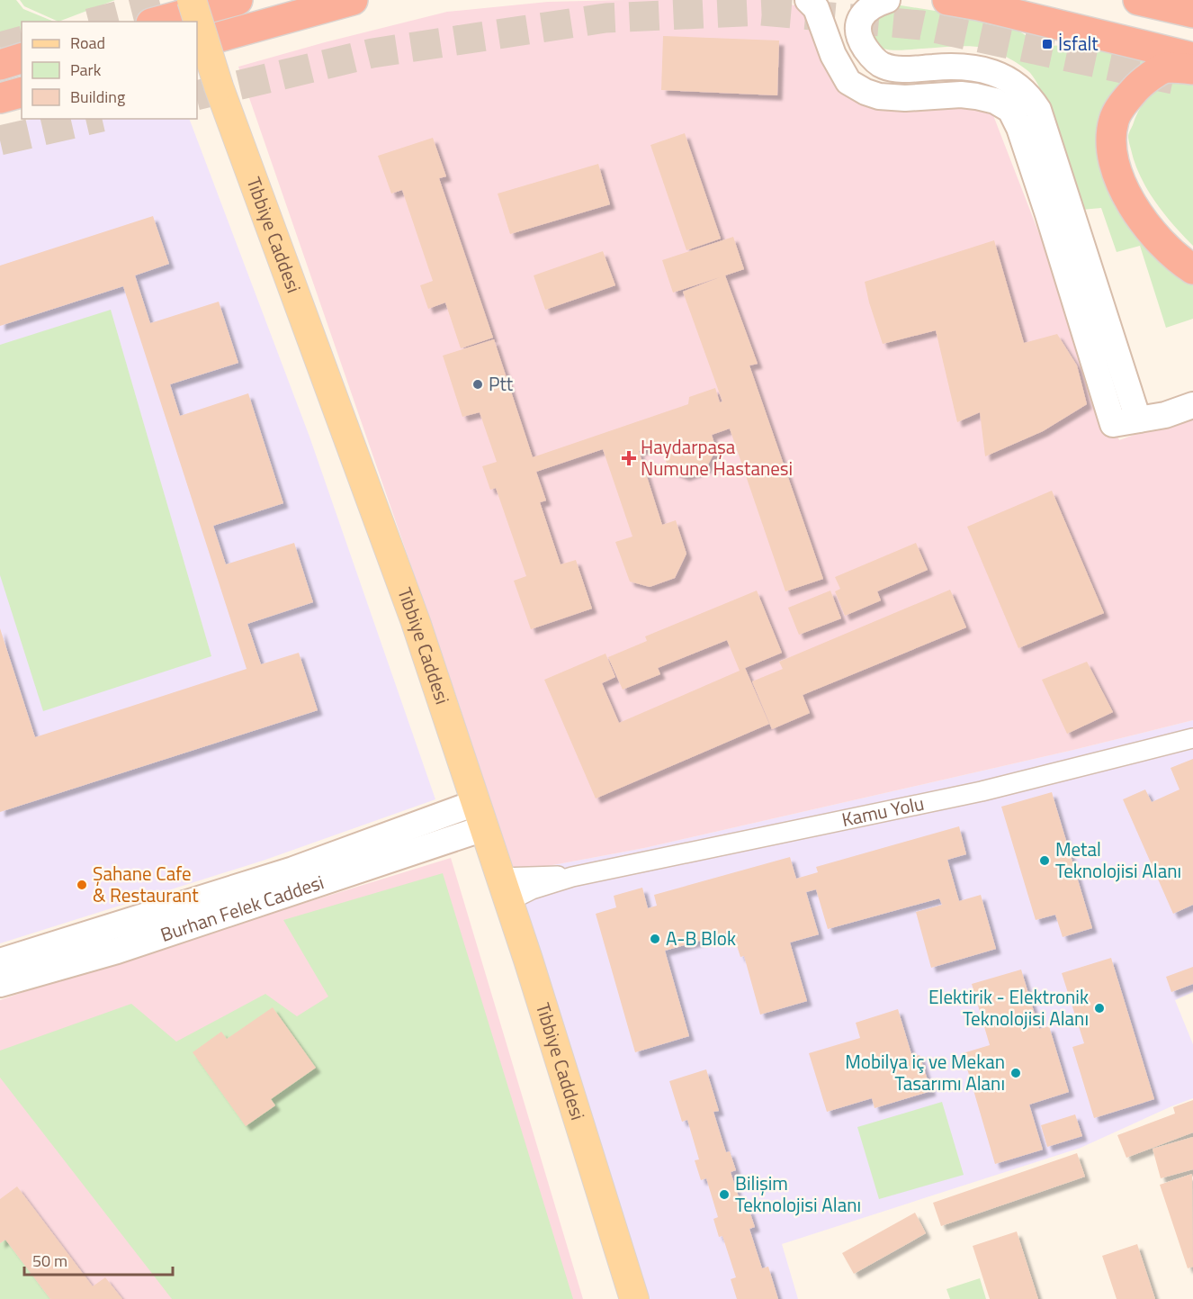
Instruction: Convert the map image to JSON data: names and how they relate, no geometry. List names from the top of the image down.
{
  "streets": {
    "main road": ["Tıbbiye Caddesi", "Burhan Felek Caddesi"],
    "street": ["Kamu Yolu"]
  },
  "crossings": [
    ["Tıbbiye Caddesi", "Kamu Yolu"],
    ["Tıbbiye Caddesi", "Burhan Felek Caddesi"]
  ],
  "places": {
    "transit": ["İsfalt"],
    "other": [
      "Ptt",
      "Metal Teknolojisi Alanı",
      "Şahane Cafe & Restaurant",
      "A-B Blok",
      "Elektirik - Elektronik Teknolojisi Alanı",
      "Mobilya iç ve Mekan Tasarımı Alanı",
      "Bilişim Teknolojisi Alanı"
    ],
    "health": ["Haydarpaşa Numune Hastanesi"]
  },
  "legend": ["Road", "Park", "Building"],
  "scale_bar": "50 m"
}
